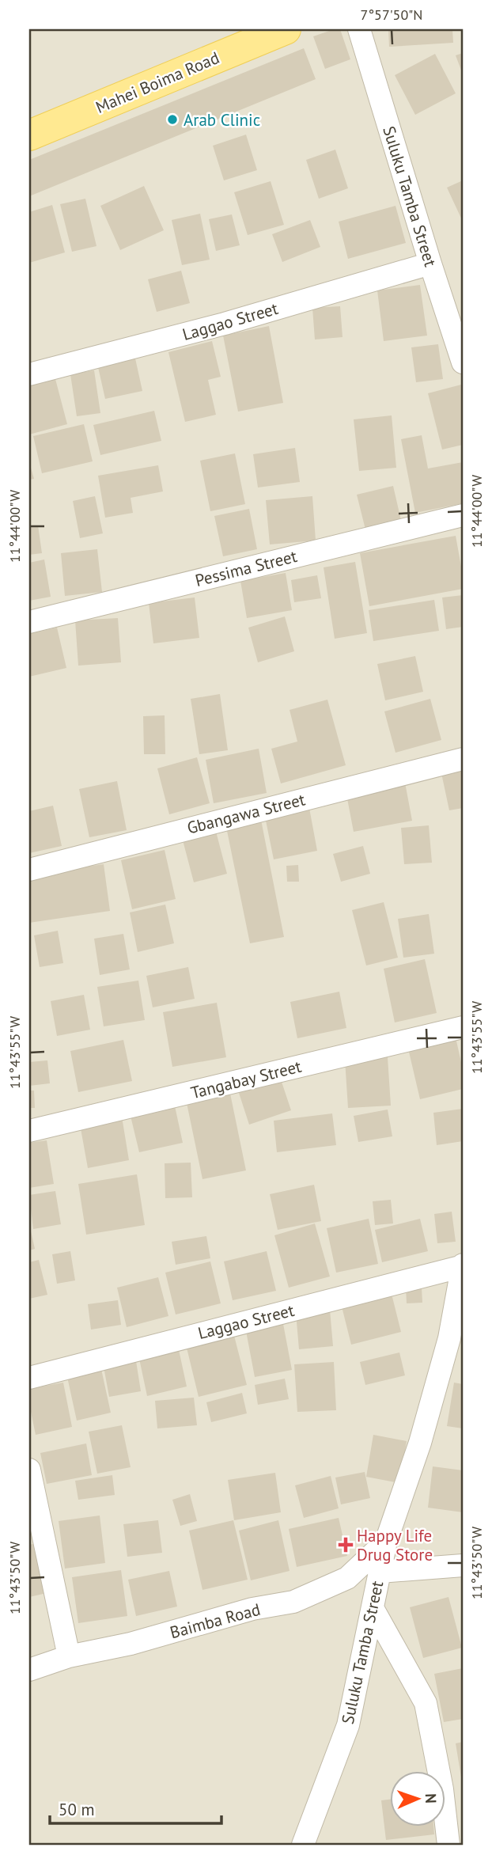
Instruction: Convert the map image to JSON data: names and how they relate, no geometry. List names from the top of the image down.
{
  "streets": {
    "main road": ["Mahei Boima Road"],
    "street": [
      "Suluku Tamba Street",
      "Laggao Street",
      "Pessima Street",
      "Gbangawa Street",
      "Tangabay Street",
      "Baimba Road"
    ]
  },
  "crossings": [
    ["Suluku Tamba Street", "Laggao Street"],
    ["Suluku Tamba Street", "Baimba Road"]
  ],
  "places": {
    "other": ["Arab Clinic"],
    "health": ["Happy Life Drug Store"]
  },
  "scale_bar": "50 m",
  "north": "right",
  "coordinates": [
    "7°57'50\"N",
    "11°44'00\"W",
    "11°43'55\"W",
    "11°43'50\"W"
  ]
}
